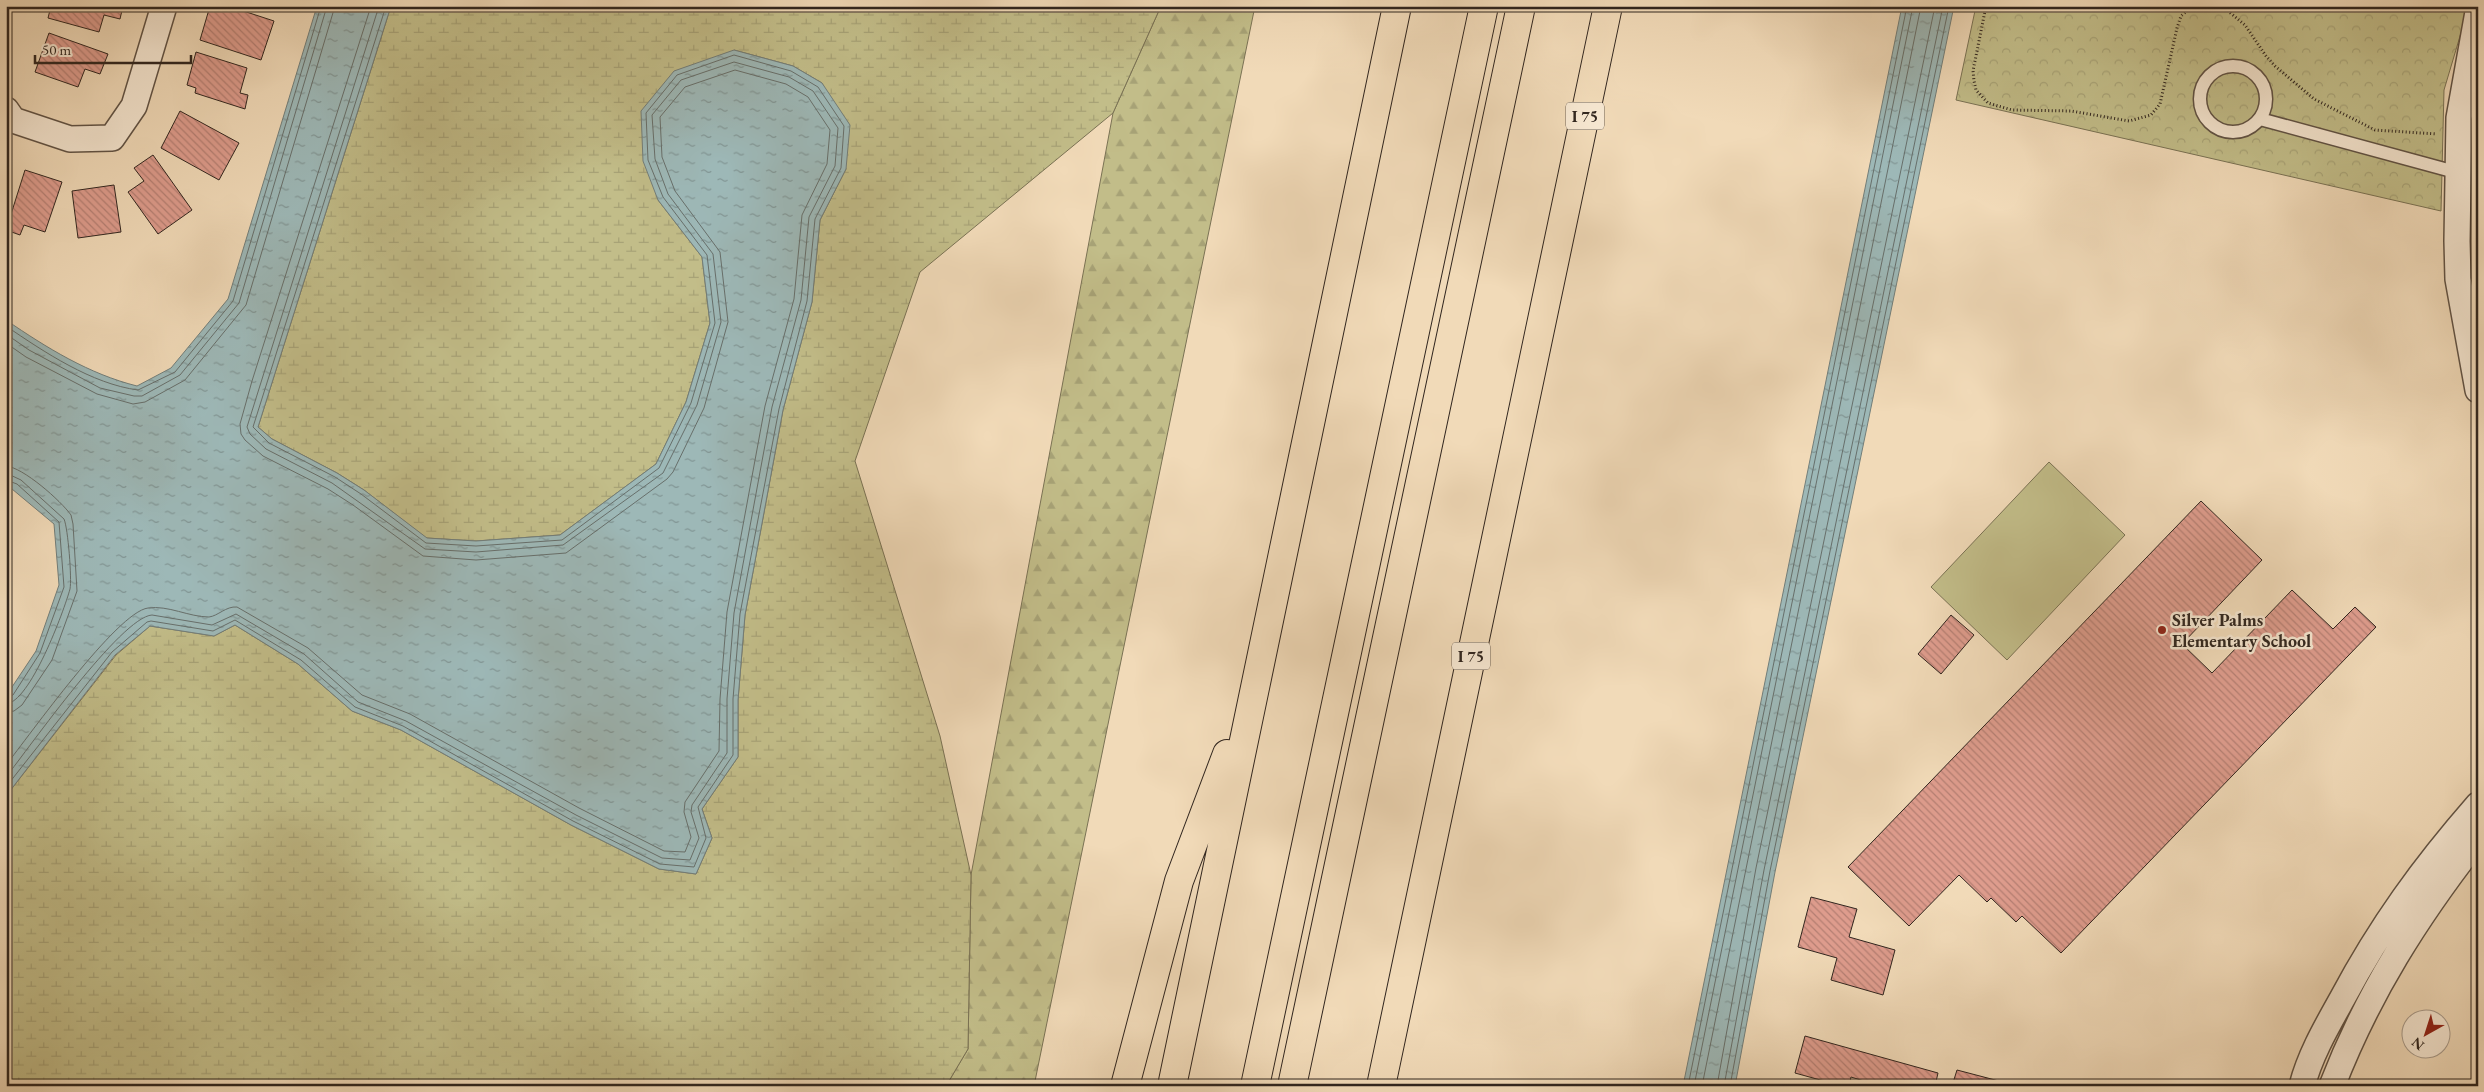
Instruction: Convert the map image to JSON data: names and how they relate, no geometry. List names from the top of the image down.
{
  "streets": {
    "highway": ["I 75"]
  },
  "places": ["Silver Palms Elementary School"],
  "scale_bar": "50 m",
  "north": "bottom left"
}
